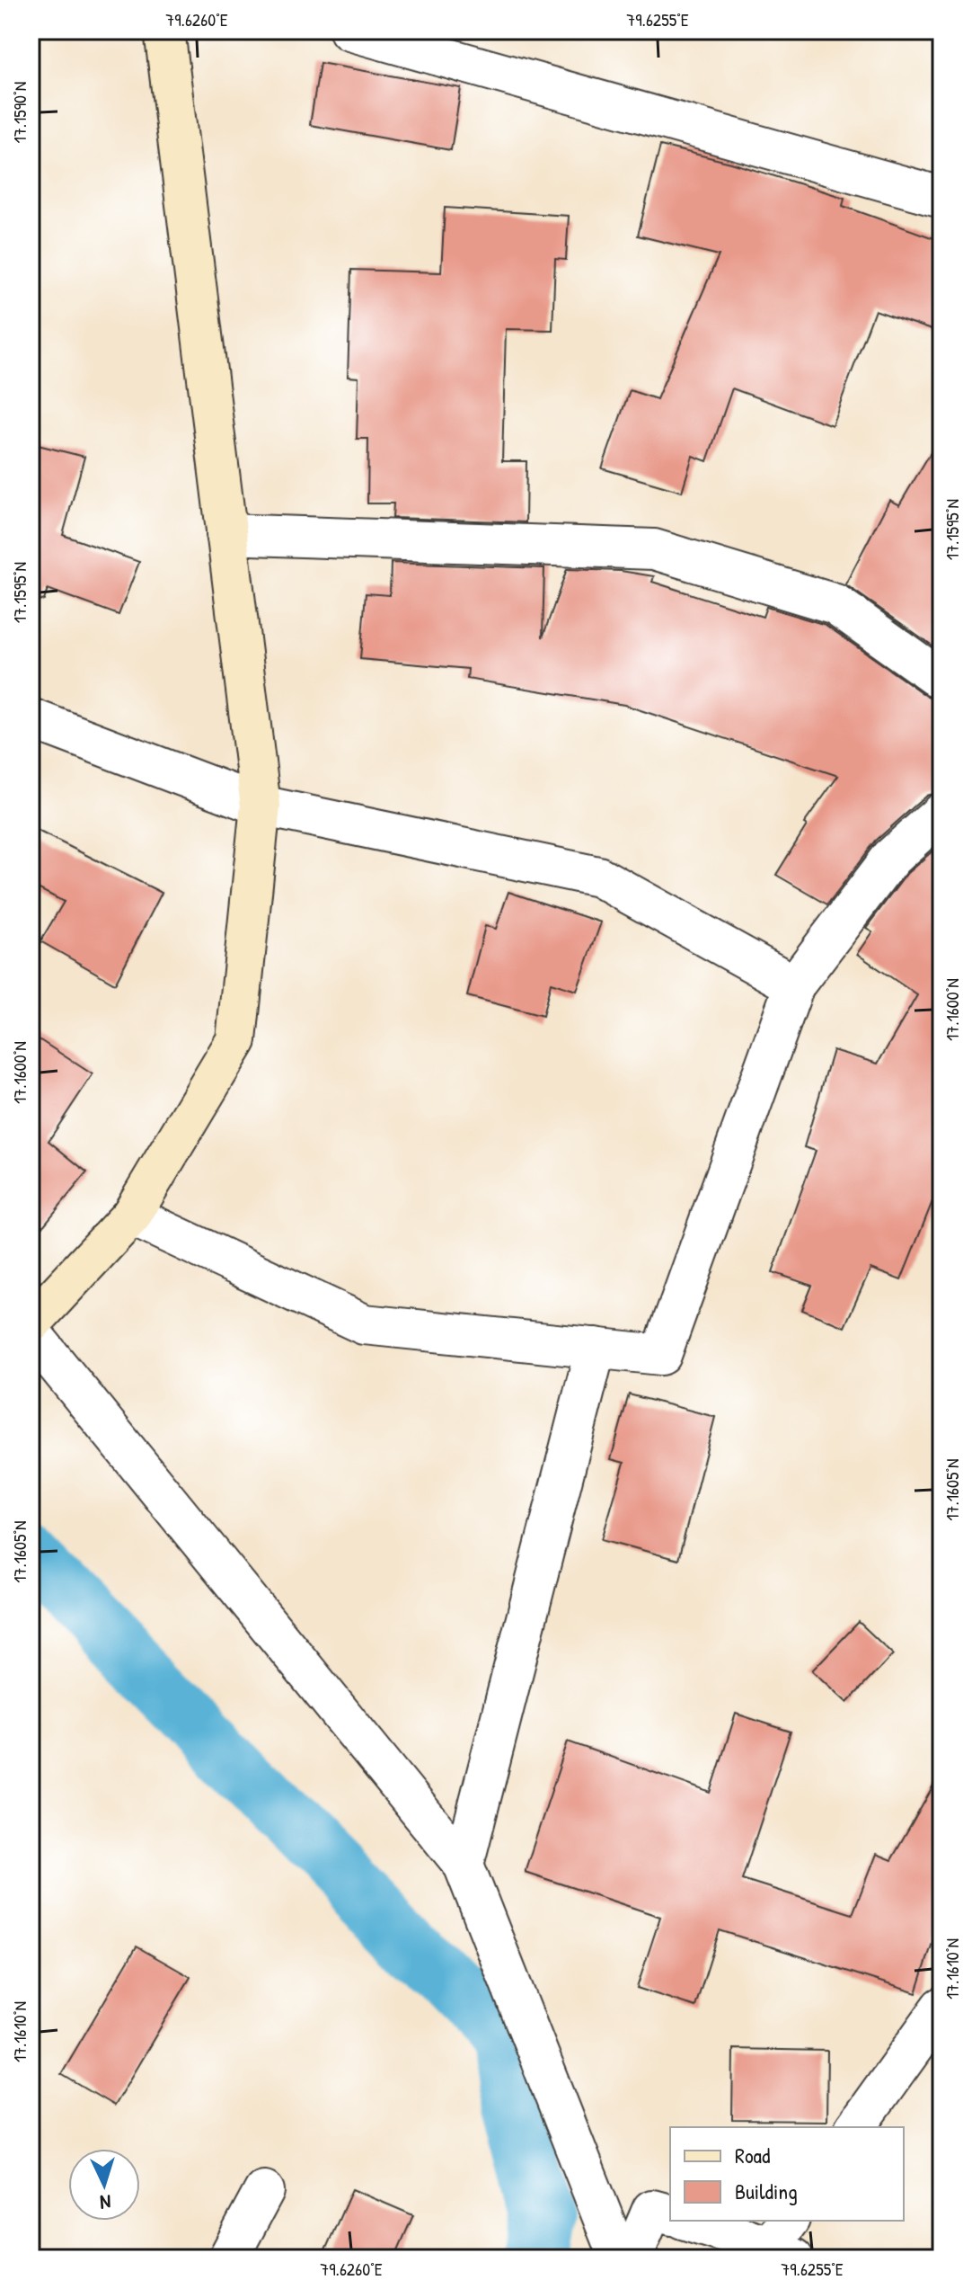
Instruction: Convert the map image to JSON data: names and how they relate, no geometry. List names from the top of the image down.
{
  "legend": ["Road", "Building"],
  "north": "bottom",
  "coordinates": [
    "79.6260°E",
    "79.6255°E",
    "17.1590°N",
    "17.1595°N",
    "17.1600°N",
    "17.1605°N",
    "17.1610°N"
  ]
}
